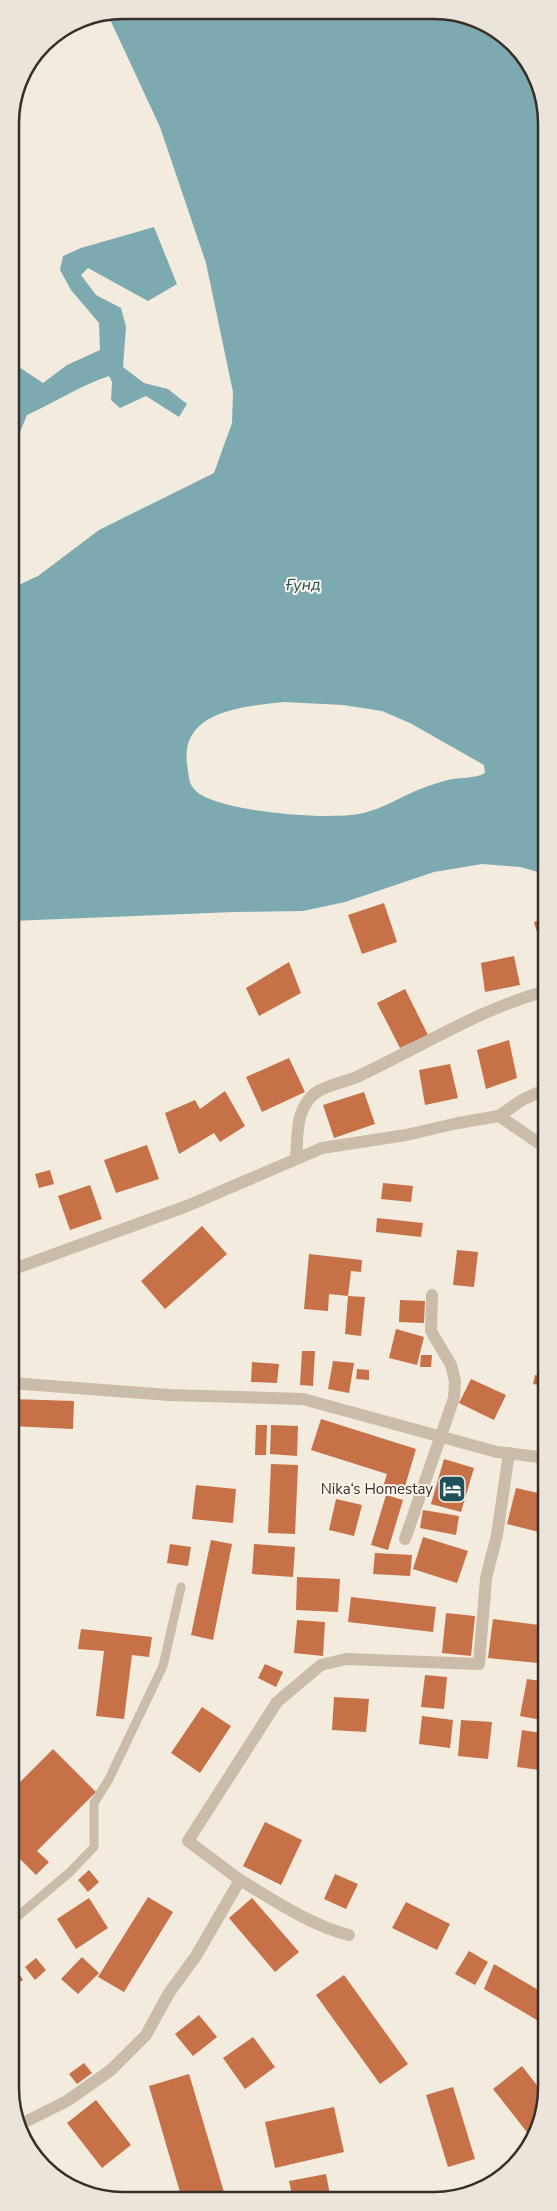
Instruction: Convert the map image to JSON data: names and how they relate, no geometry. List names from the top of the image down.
{
  "water": ["Ғунд"],
  "places": {
    "hotel": ["Nika‘s Homestay"]
  }
}
